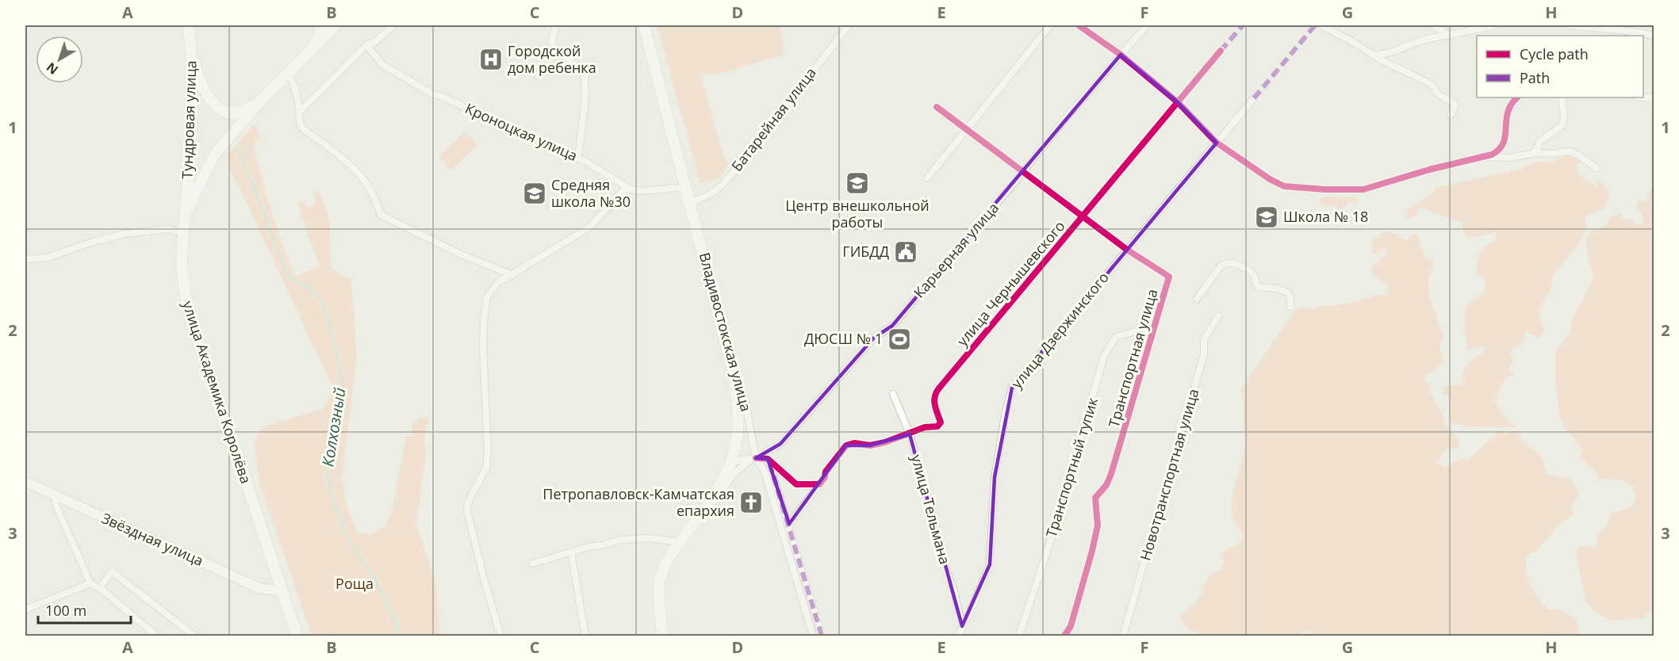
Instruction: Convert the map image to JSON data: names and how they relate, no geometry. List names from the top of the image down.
{
  "streets": {
    "main road": ["Тундровая улица", "Владивостокская улица", "улица Академика Королёва"],
    "street": [
      "Батарейная улица",
      "Кроноцкая улица",
      "Карьерная улица",
      "улица Чернышевского",
      "улица Дзержинского",
      "Транспортная улица",
      "Транспортный тупик",
      "Новотранспортная улица",
      "улица Тельмана",
      "Звёздная улица"
    ]
  },
  "crossings": [
    ["Тундровая улица", "улица Академика Королёва"],
    ["Батарейная улица", "Владивостокская улица"],
    ["Кроноцкая улица", "Владивостокская улица"],
    ["Карьерная улица", "Владивостокская улица"],
    ["Карьерная улица", "Транспортная улица"],
    ["улица Чернышевского", "Транспортная улица"],
    ["улица Чернышевского", "улица Тельмана"],
    ["улица Дзержинского", "Транспортная улица"],
    ["улица Дзержинского", "улица Тельмана"],
    ["Транспортная улица", "Транспортный тупик"],
    ["улица Академика Королёва", "Звёздная улица"]
  ],
  "water": ["Колхозный"],
  "parks": ["Роща"],
  "places": {
    "hospital": ["Городской дом ребенка"],
    "school or university": ["Центр внешкольной работы", "Средняя школа №30", "Школа № 18"],
    "public building": ["ГИБДД"],
    "sports": ["ДЮСШ № 1"],
    "church": ["Петропавловск-Камчатская епархия"]
  },
  "legend": ["Cycle path", "Path"],
  "scale_bar": "100 m",
  "north": "bottom left",
  "grid": {
    "columns": [
      "A",
      "B",
      "C",
      "D",
      "E",
      "F",
      "G",
      "H"
    ],
    "rows": ["1", "2", "3"]
  }
}
